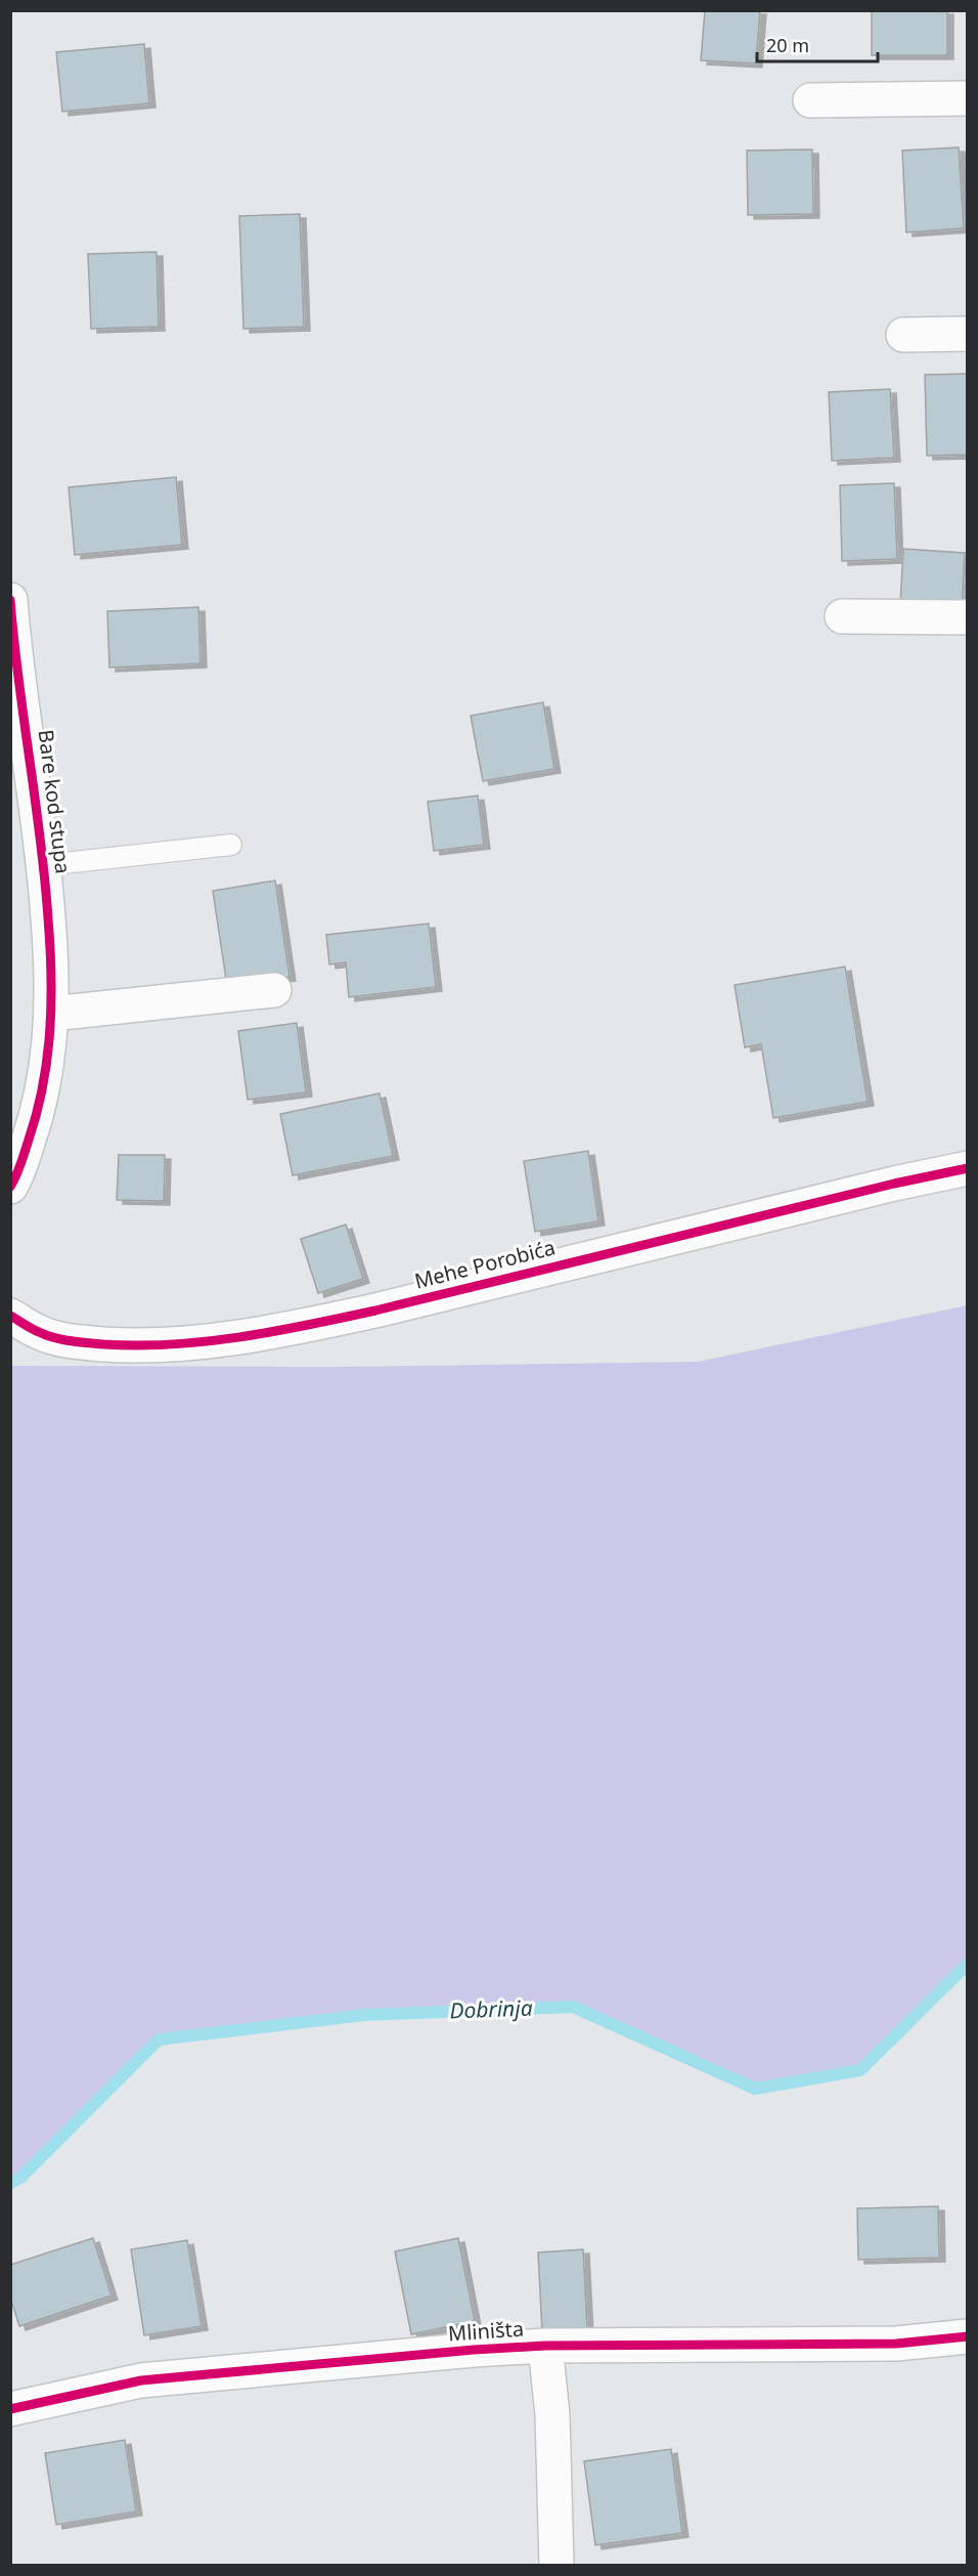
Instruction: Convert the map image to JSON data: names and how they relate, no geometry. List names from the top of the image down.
{
  "streets": {
    "street": ["Bare kod stupa", "Mehe Porobića", "Mliništa"]
  },
  "water": ["Dobrinja"],
  "scale_bar": "20 m"
}
